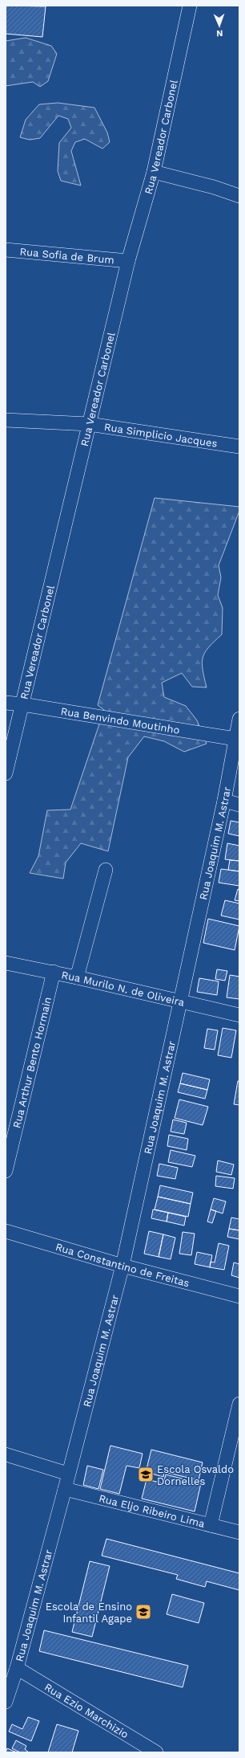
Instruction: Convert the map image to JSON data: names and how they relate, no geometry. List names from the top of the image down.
{
  "streets": {
    "street": [
      "Rua Vereador Carbonel",
      "Rua Sofia de Brum",
      "Rua Simplicio Jacques",
      "Rua Benvindo Moutinho",
      "Rua Joaquim M. Astrar",
      "Rua Murilo N. de Oliveira",
      "Rua Arthur Bento Hormain",
      "Rua Constantino de Freitas",
      "Rua Eljo Ribeiro Lima",
      "Rua Ezio Marchizio"
    ]
  },
  "crossings": [
    ["Rua Vereador Carbonel", "Rua Sofia de Brum"],
    ["Rua Vereador Carbonel", "Rua Simplicio Jacques"],
    ["Rua Vereador Carbonel", "Rua Benvindo Moutinho"],
    ["Rua Benvindo Moutinho", "Rua Joaquim M. Astrar"],
    ["Rua Joaquim M. Astrar", "Rua Murilo N. de Oliveira"],
    ["Rua Joaquim M. Astrar", "Rua Constantino de Freitas"],
    ["Rua Joaquim M. Astrar", "Rua Eljo Ribeiro Lima"],
    ["Rua Joaquim M. Astrar", "Rua Ezio Marchizio"],
    ["Rua Murilo N. de Oliveira", "Rua Arthur Bento Hormain"]
  ],
  "places": {
    "school or university": ["Escola Osvaldo Dornelles", "Escola de Ensino Infantil Agape"]
  },
  "north": "bottom"
}
